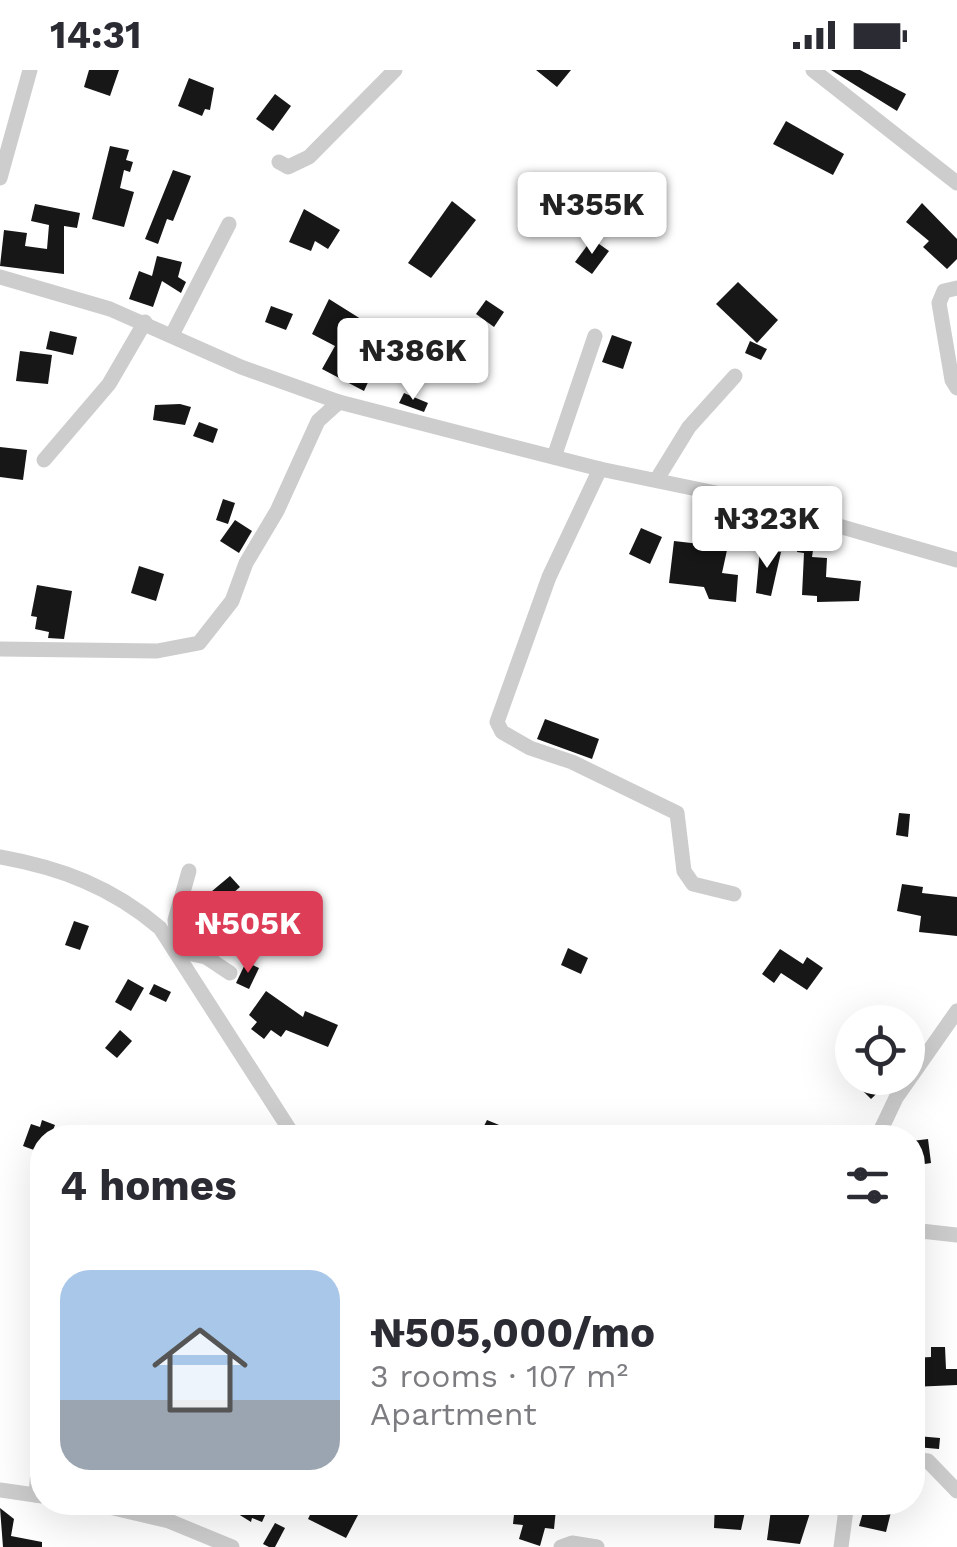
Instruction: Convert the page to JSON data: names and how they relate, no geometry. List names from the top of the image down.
{
  "page": {
    "status": "14:31",
    "price": [
      "₦355K",
      "₦386K",
      "₦323K",
      "₦505K"
    ],
    "heading": "4 homes",
    "list": [
      {
        "name": "₦505,000/mo",
        "note": "3 rooms · 107 m² · Apartment"
      }
    ]
  }
}
